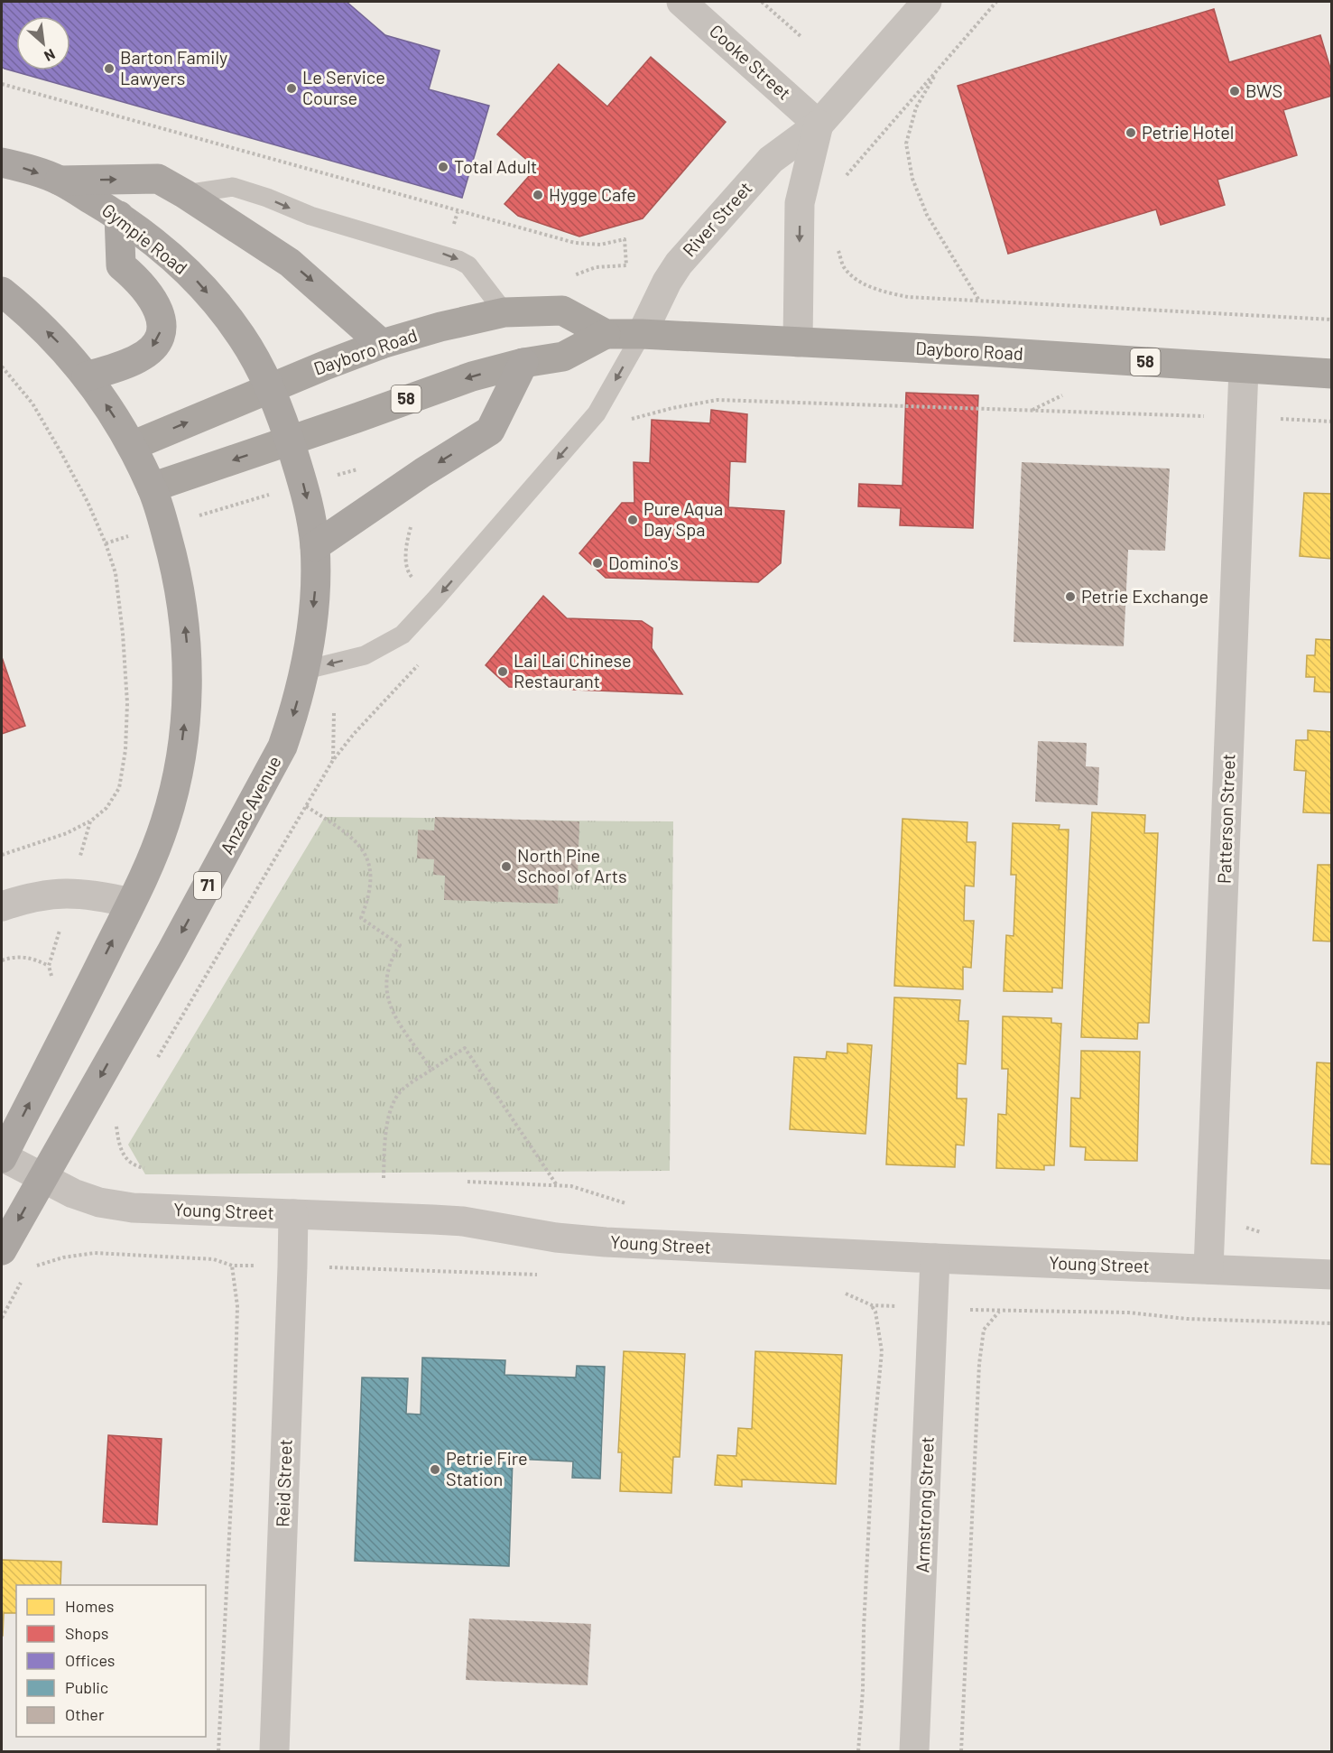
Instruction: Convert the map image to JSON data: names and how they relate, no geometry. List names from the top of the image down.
{
  "streets": {
    "highway": ["Gympie Road", "Anzac Avenue", "71"],
    "main road": ["Dayboro Road", "58"],
    "street": [
      "Cooke Street",
      "River Street",
      "Patterson Street",
      "Young Street",
      "Reid Street",
      "Armstrong Street"
    ]
  },
  "crossings": [
    ["Cooke Street", "River Street"],
    ["River Street", "Dayboro Road"],
    ["Gympie Road", "Dayboro Road"],
    ["Gympie Road", "71"],
    ["Dayboro Road", "Anzac Avenue"],
    ["Dayboro Road", "Patterson Street"],
    ["Dayboro Road", "71"],
    ["Anzac Avenue", "71"],
    ["Anzac Avenue", "Young Street"],
    ["Patterson Street", "Young Street"],
    ["Young Street", "Reid Street"],
    ["Young Street", "Armstrong Street"]
  ],
  "places": [
    "Barton Family Lawyers",
    "Le Service Course",
    "BWS",
    "Petrie Hotel",
    "Total Adult",
    "Hygge Cafe",
    "Pure Aqua Day Spa",
    "Domino's",
    "Petrie Exchange",
    "Lai Lai Chinese Restaurant",
    "North Pine School of Arts",
    "Petrie Fire Station"
  ],
  "legend": [
    "Homes",
    "Shops",
    "Offices",
    "Public",
    "Other"
  ],
  "north": "bottom right"
}
